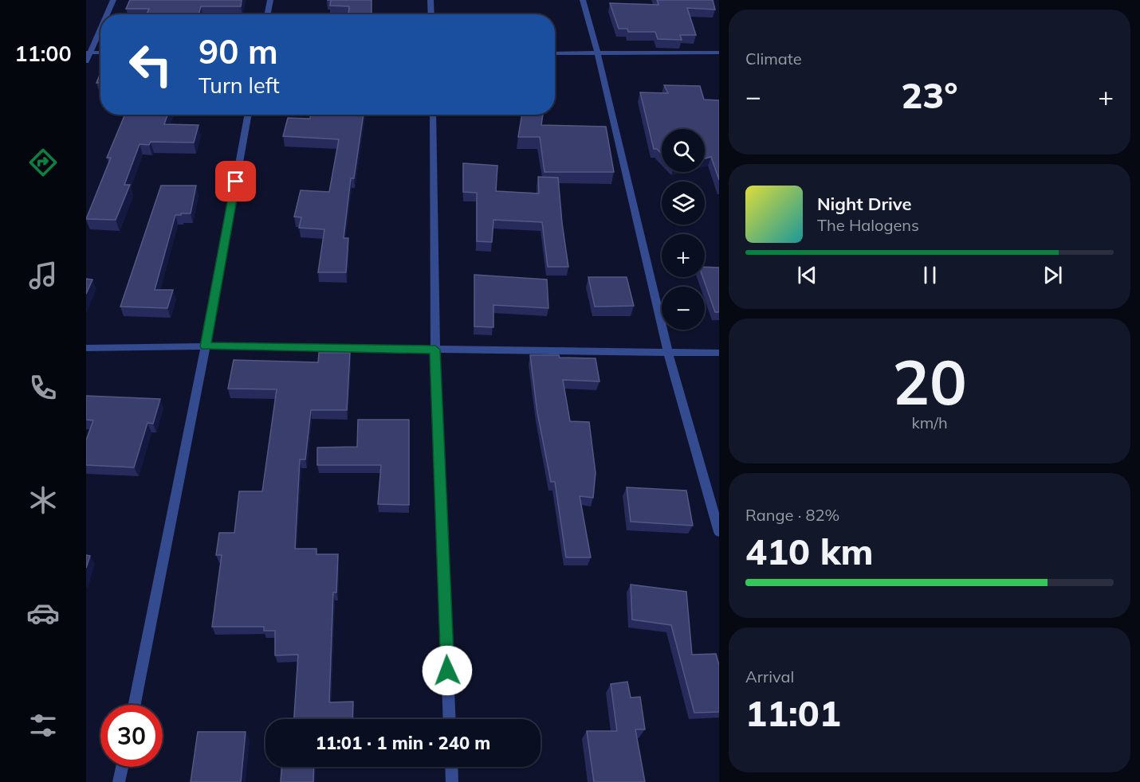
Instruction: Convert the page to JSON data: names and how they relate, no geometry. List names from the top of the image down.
{
  "page": {
    "tabs": "11:00",
    "tile": [
      "Climate",
      ["20", "km/h"],
      ["Range · 82%", "410 km"],
      ["Arrival", "11:01"]
    ],
    "turn": ["90 m", "Turn left"],
    "heat": ["−", "23°", "+"],
    "map_buttons": ["+", "−"],
    "song": ["Night Drive", "The Halogens"],
    "limit": "30",
    "trip": "11:01 · 1 min · 240 m"
  }
}
